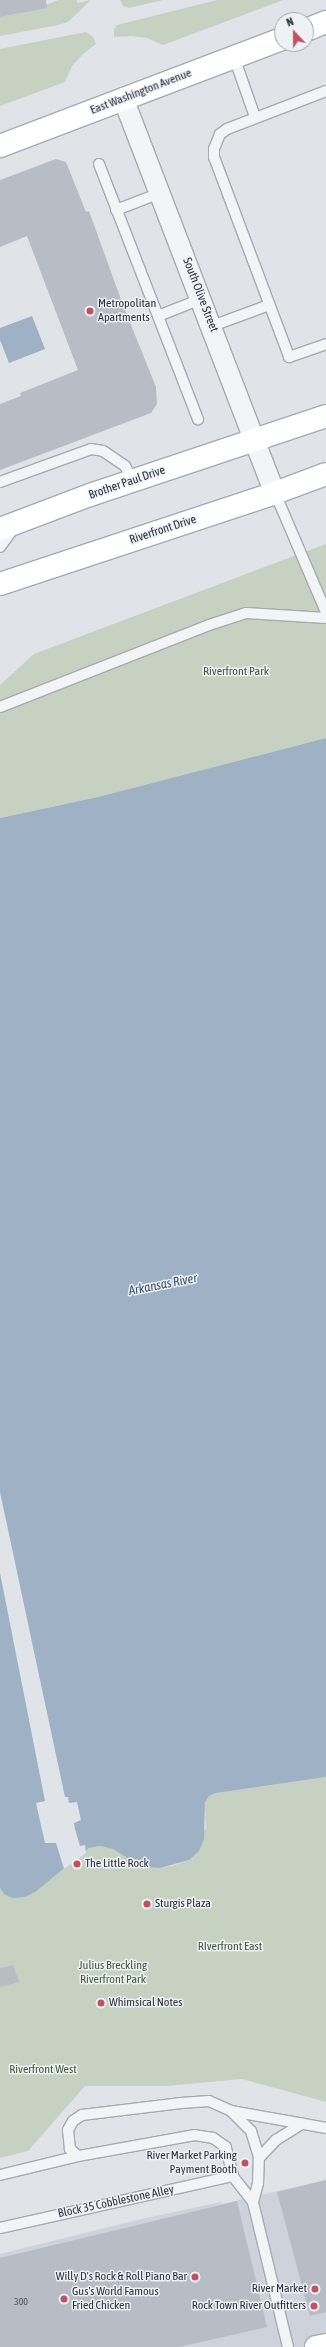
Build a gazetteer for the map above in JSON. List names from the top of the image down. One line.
{"streets":{"main road":["East Washington Avenue","Brother Paul Drive","Riverfront Drive"],"street":["South Olive Street"],"lane":["Block 35 Cobblestone Alley"]},"crossings":[["East Washington Avenue","South Olive Street"],["South Olive Street","Brother Paul Drive"],["South Olive Street","Riverfront Drive"]],"water":["Arkansas River"],"parks":["Riverfront Park","RIverfront East","Julius Breckling Riverfront Park","Riverfront West"],"places":["Metropolitan Apartments","The Little Rock","Sturgis Plaza","Whimsical Notes","River Market Parking Payment Booth","Willy D's Rock & Roll Piano Bar","River Market","Gus's World Famous Fried Chicken","Rock Town River Outfitters"],"house_numbers":["300"],"north":"top"}
